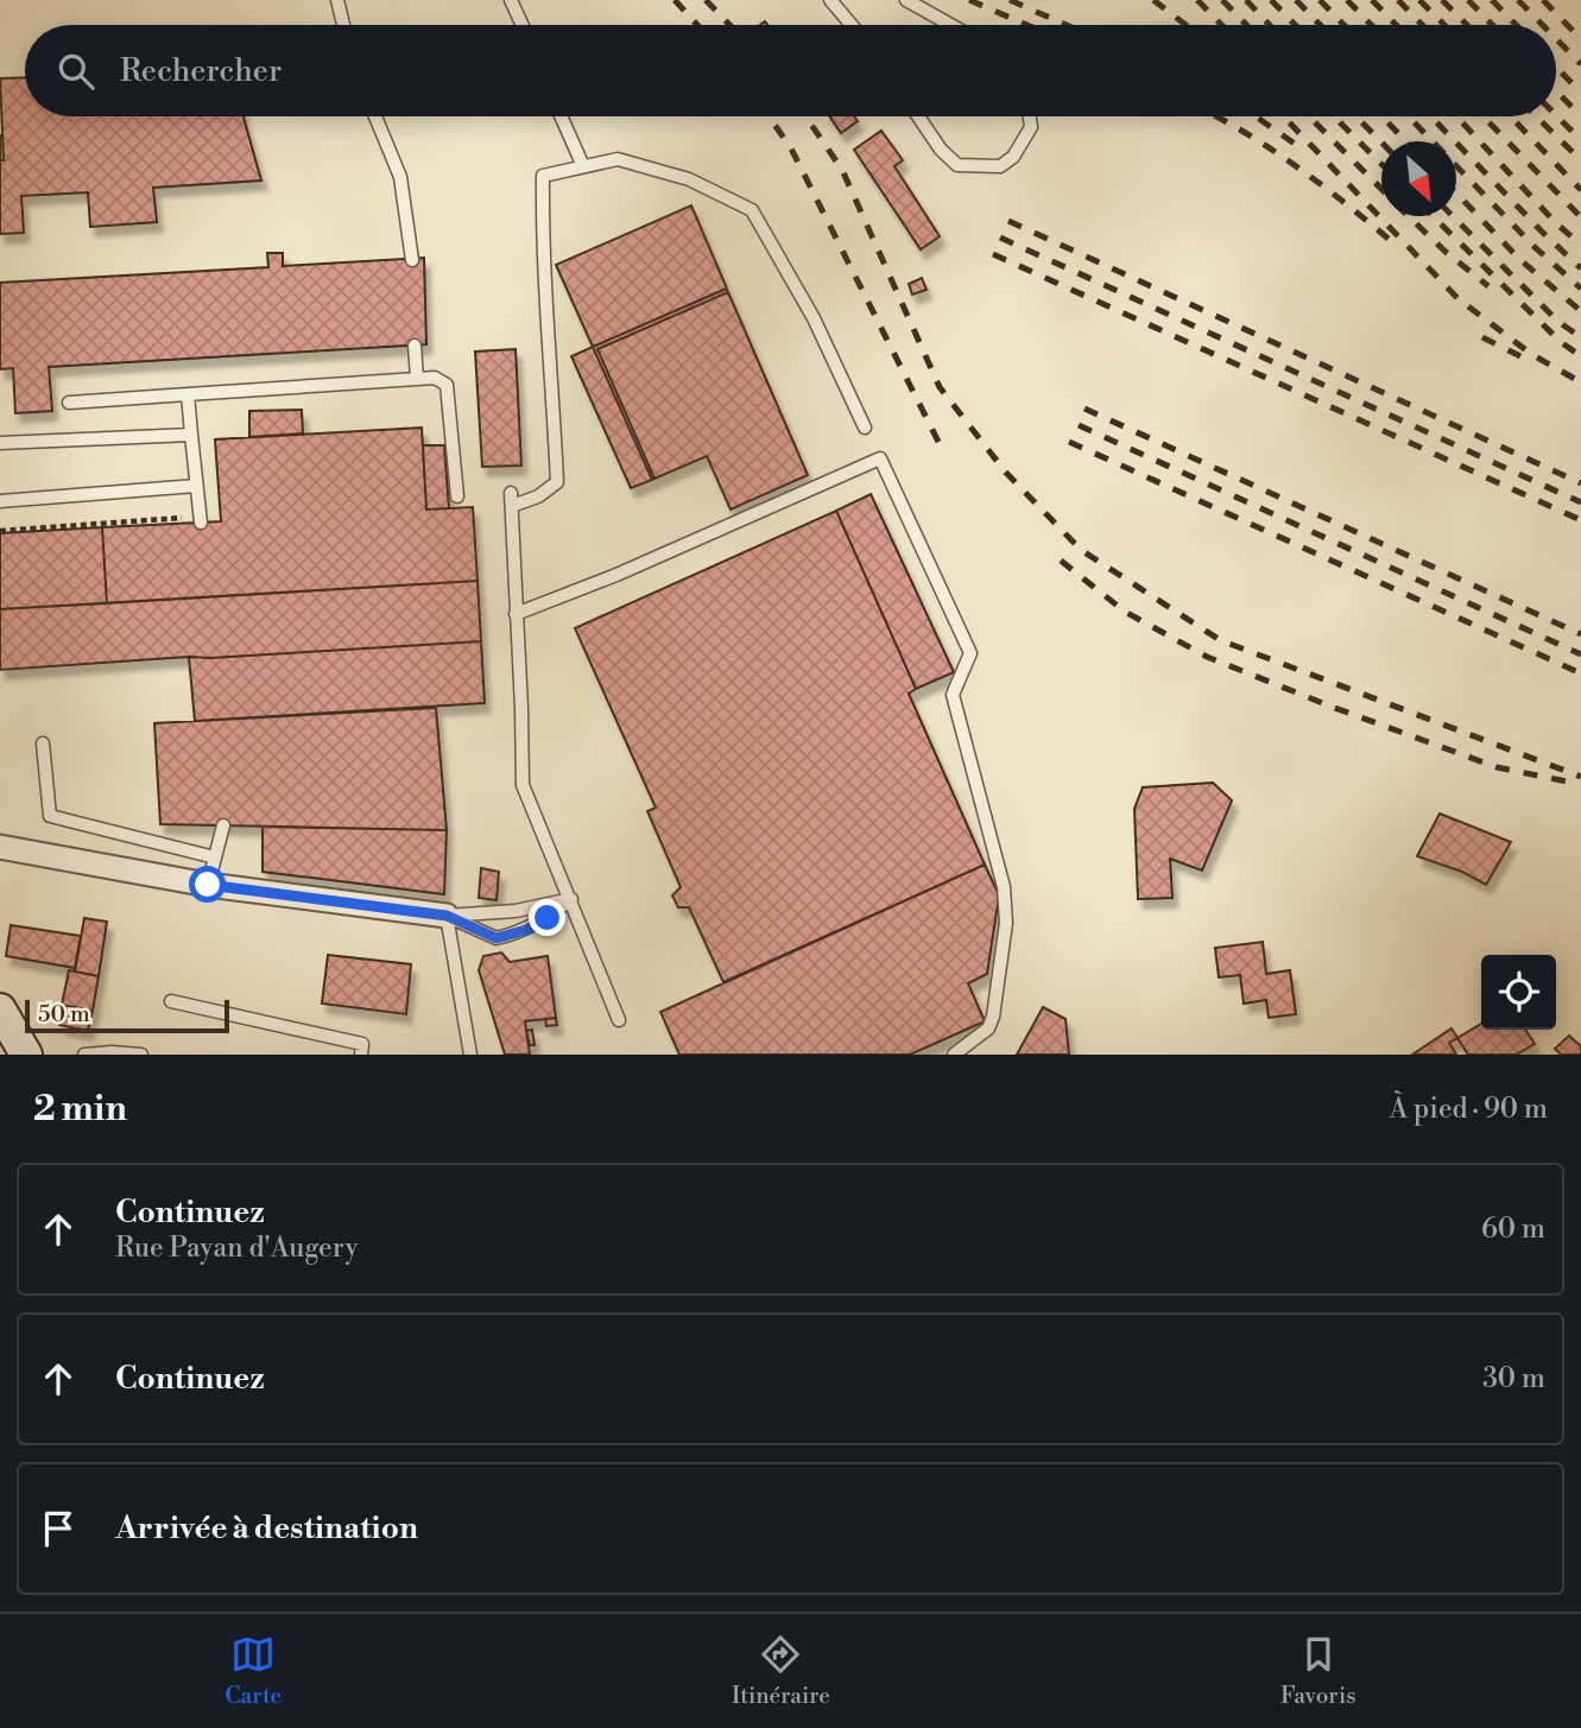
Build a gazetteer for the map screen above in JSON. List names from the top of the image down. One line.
{"scale_bar":"50 m","north":"bottom right","page":{"search":"Rechercher","scale":"50 m","heading":["2 min","À pied · 90 m"],"list":[["Continuez","Rue Payan d'Augery","60 m"],["Continuez","30 m"],"Arrivée à destination"],"nav":["Carte","Itinéraire","Favoris"]}}
